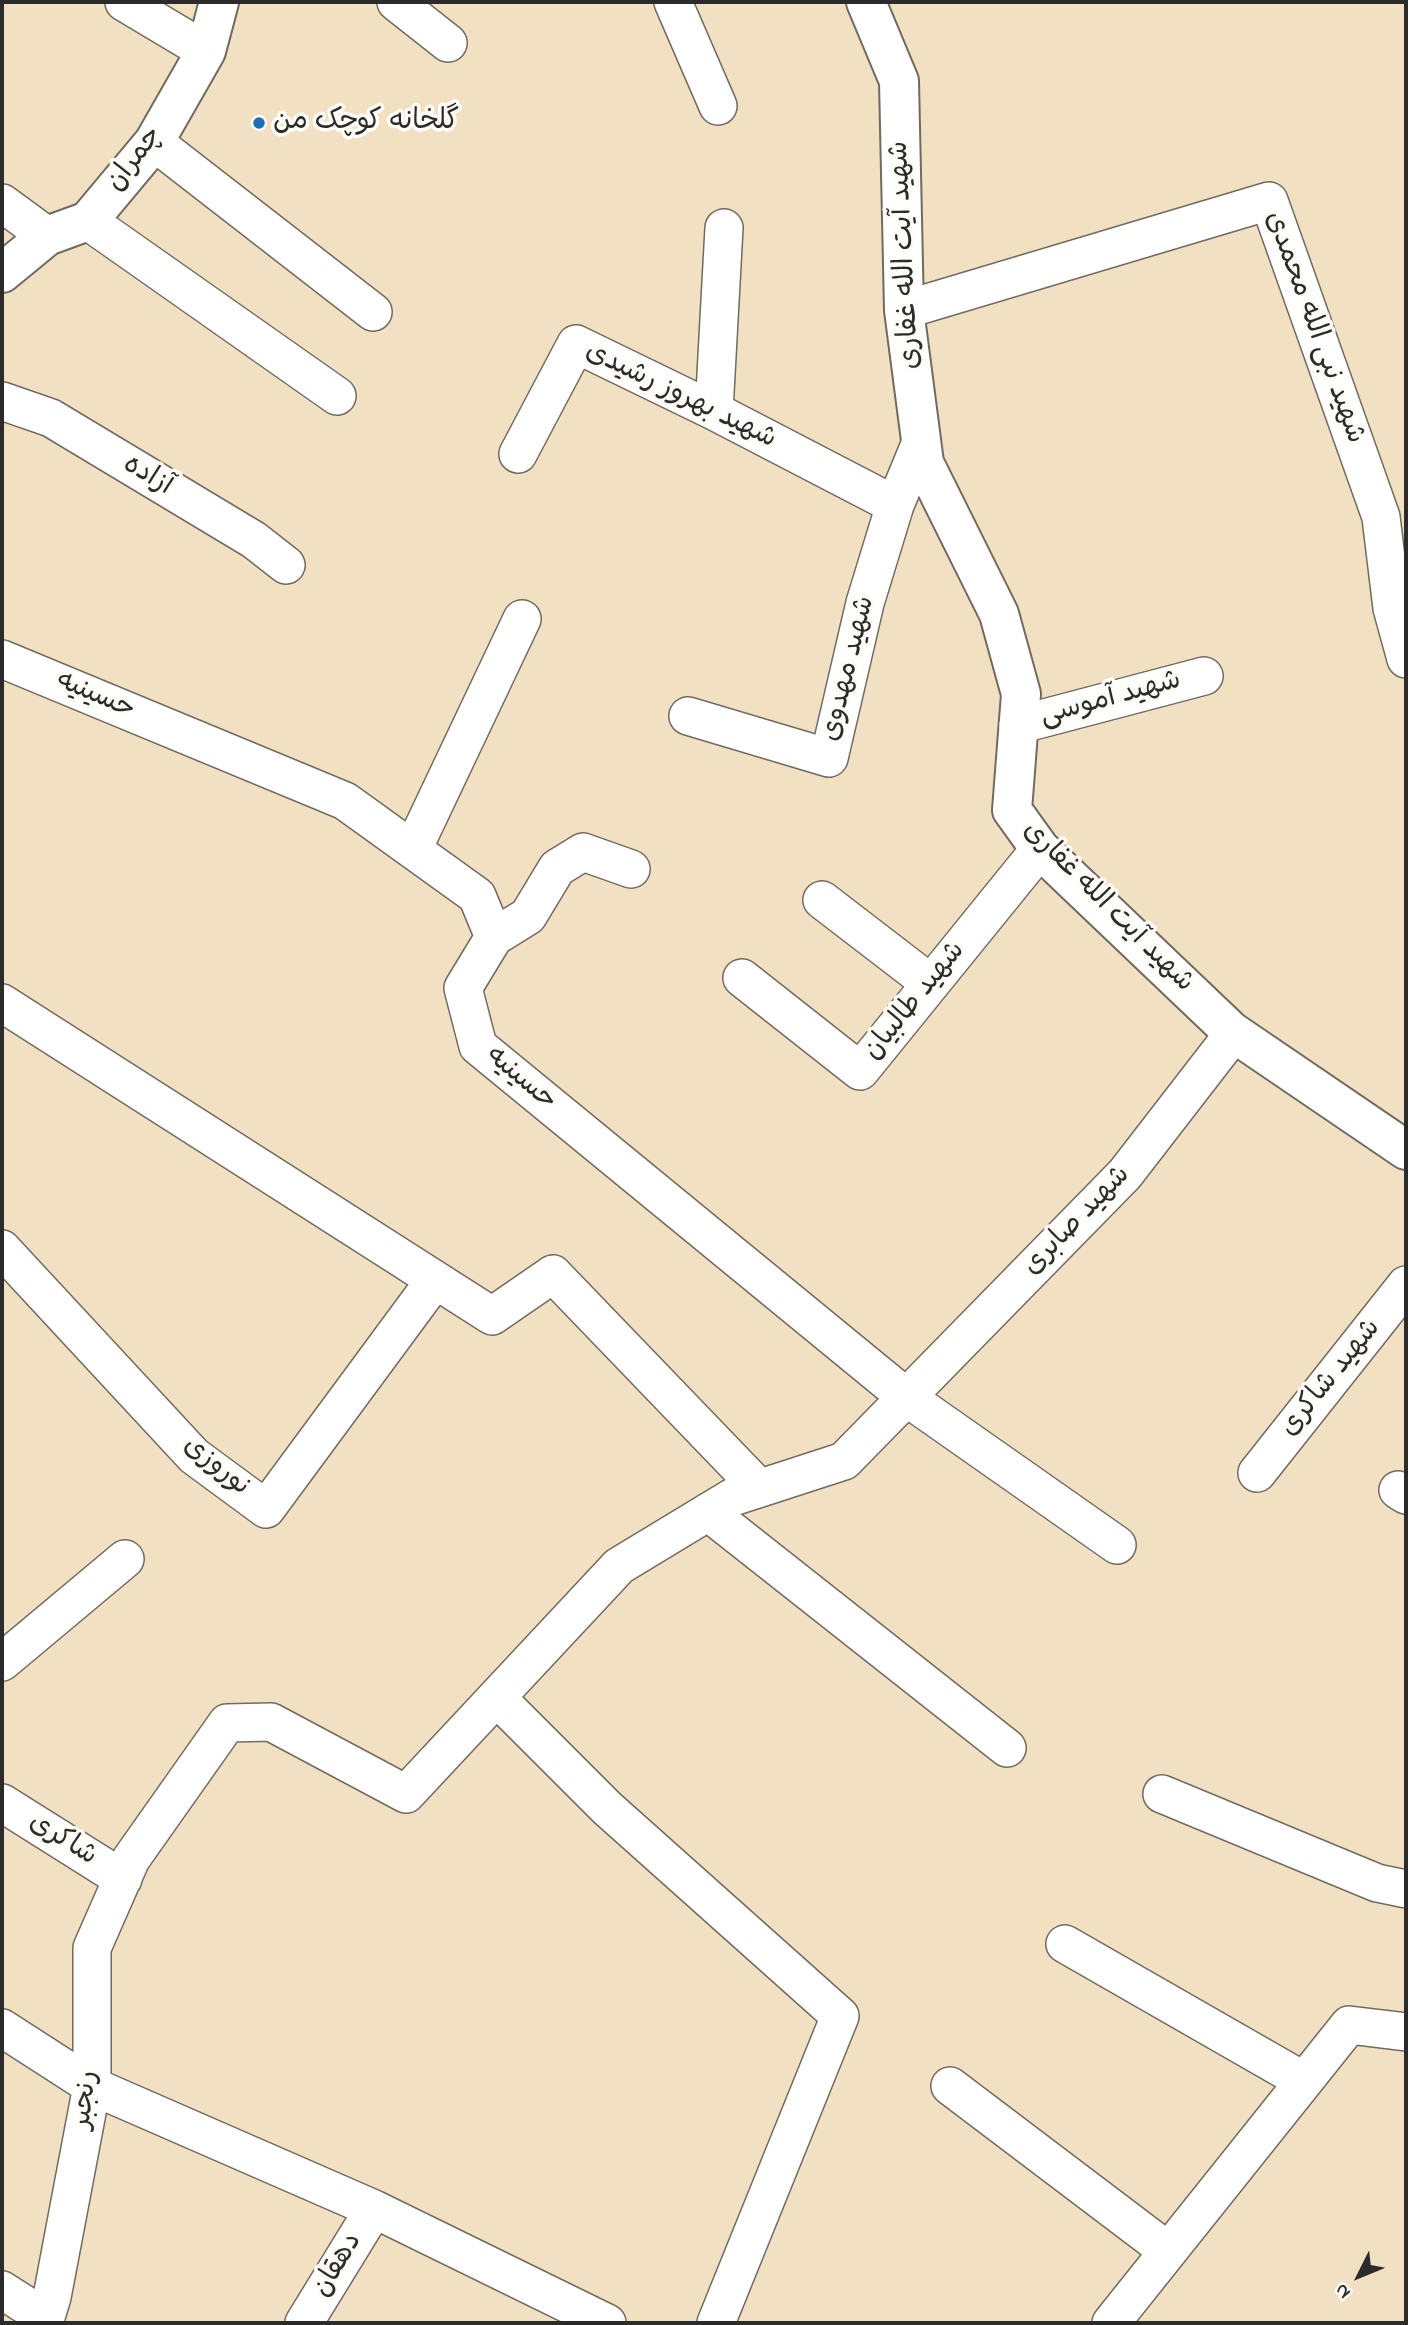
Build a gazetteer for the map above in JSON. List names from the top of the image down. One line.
{"streets":{"street":["چمران","شهید آیت الله غفاری","شهید نبی الله محمدی","شهید بهروز رشیدی","آزاده","شهید مهدوی","حسینیه","شهید آموسی","شهید طالبیان","شهید صابری","شهید شاکری","نوروزی","شاکری","رنجبر","دهقان"]},"crossings":[["شهید آیت الله غفاری","شهید نبی الله محمدی"],["شهید آیت الله غفاری","شهید مهدوی"],["شهید آیت الله غفاری","شهید آموسی"],["شهید آیت الله غفاری","شهید طالبیان"],["شهید آیت الله غفاری","شهید صابری"],["شهید بهروز رشیدی","شهید مهدوی"],["حسینیه","شهید صابری"],["شهید صابری","رنجبر"],["شاکری","رنجبر"]],"places":["گلخانه کوچک من"],"north":"bottom left"}
